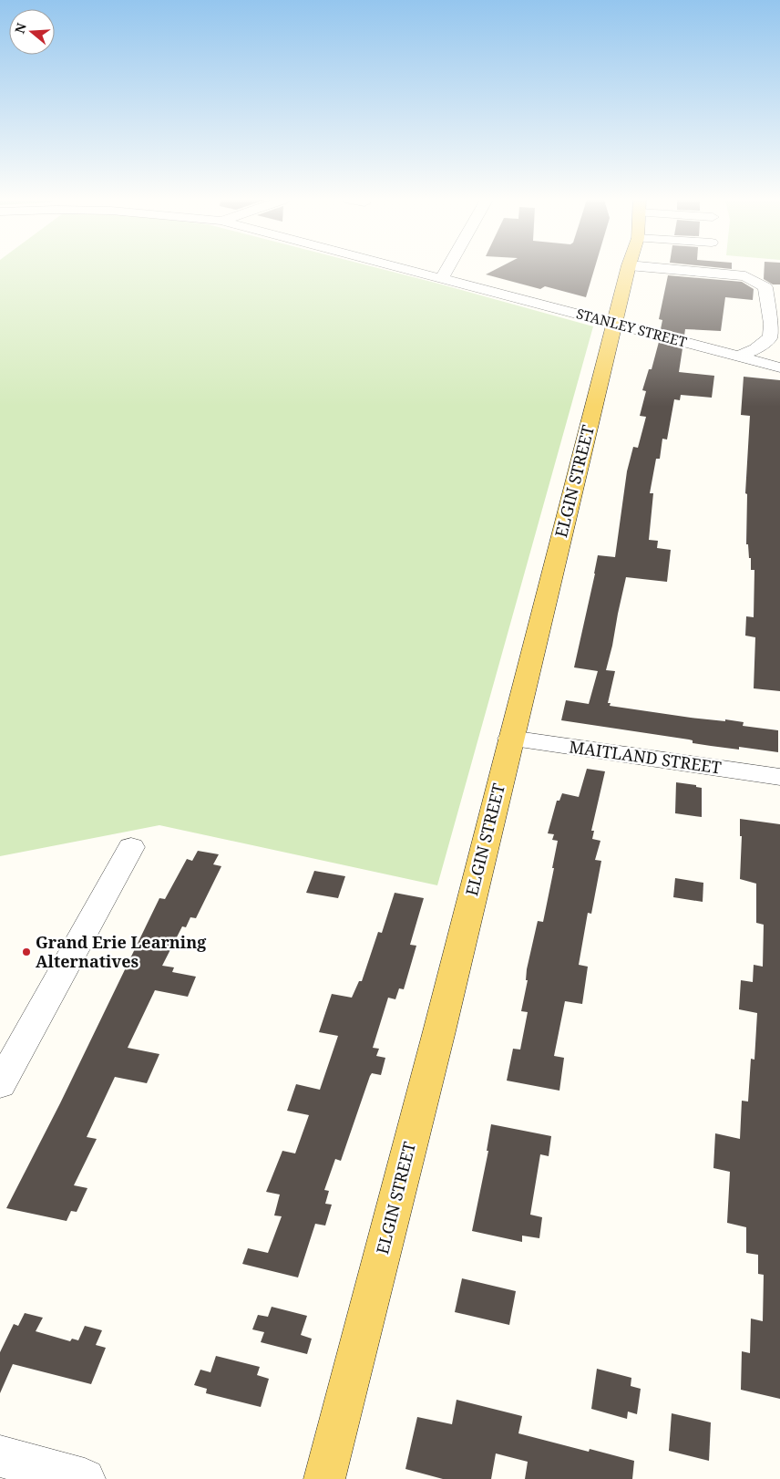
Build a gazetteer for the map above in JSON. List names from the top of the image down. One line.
{"streets":{"main road":["ELGIN STREET"],"street":["STANLEY STREET","MAITLAND STREET"]},"crossings":[["STANLEY STREET","ELGIN STREET"],["ELGIN STREET","MAITLAND STREET"]],"places":["Grand Erie Learning Alternatives"],"north":"left"}
